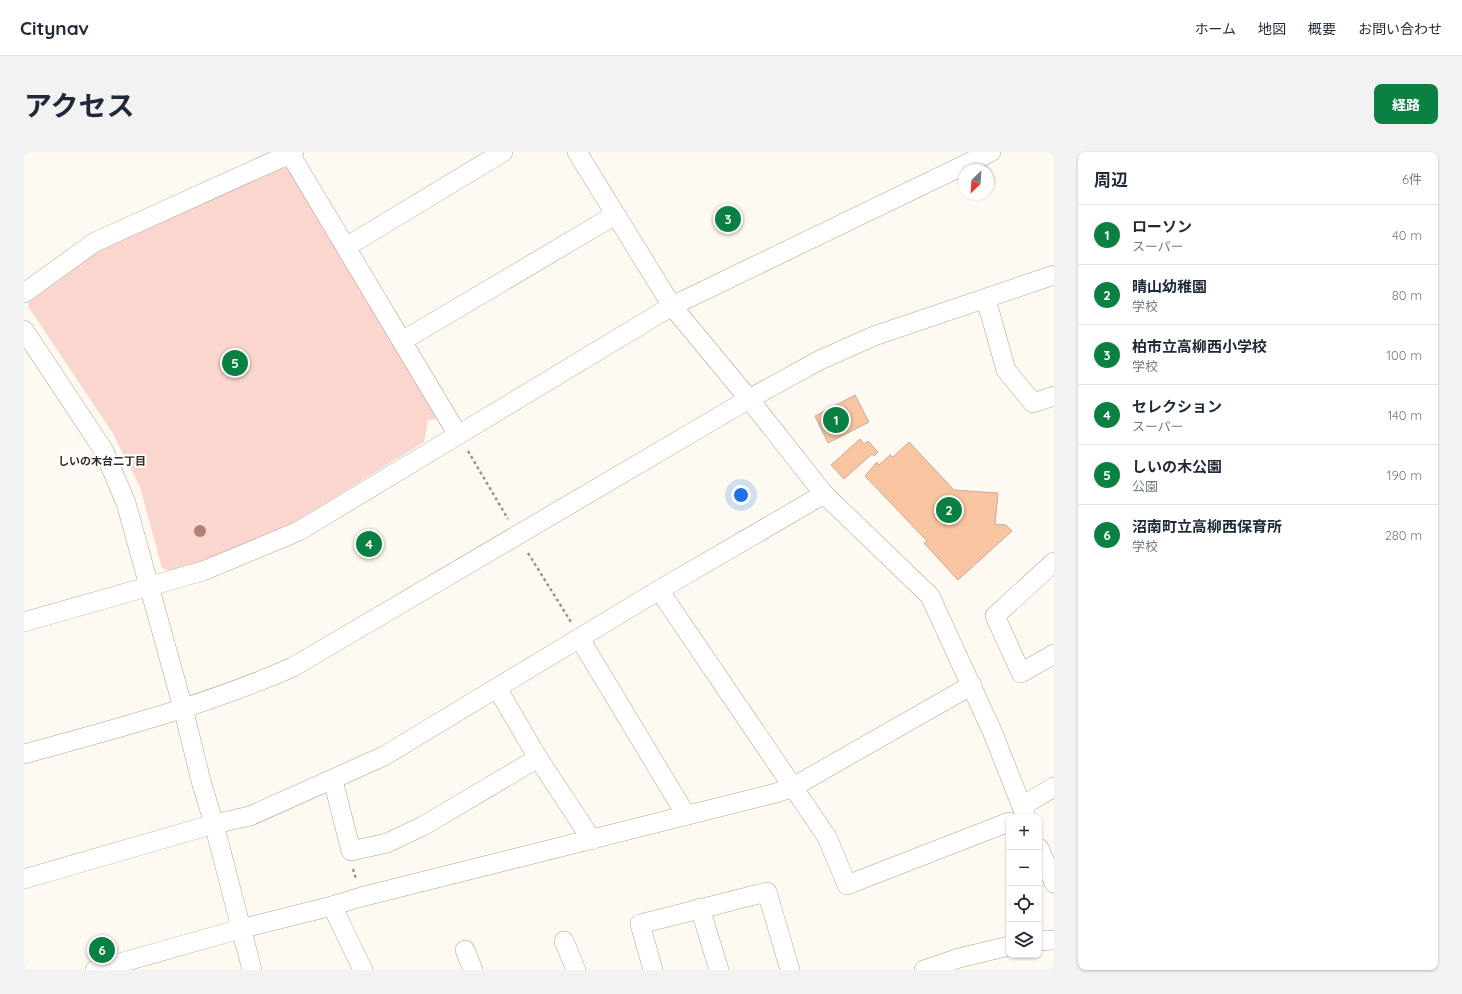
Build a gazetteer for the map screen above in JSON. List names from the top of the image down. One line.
{"districts":["しいの木台二丁目"],"north":"bottom left","page":{"header":"Citynav","nav":["ホーム","地図","概要","お問い合わせ"],"title":"アクセス","buttons":"経路","heading":["周辺","6件"],"pins":["3","5","1","2","4","6"],"list":[{"mark":"1","name":"ローソン","note":"スーパー","value":"40 m"},{"mark":"2","name":"晴山幼稚園","note":"学校","value":"80 m"},{"mark":"3","name":"柏市立高柳西小学校","note":"学校","value":"100 m"},{"mark":"4","name":"セレクション","note":"スーパー","value":"140 m"},{"mark":"5","name":"しいの木公園","note":"公園","value":"190 m"},{"mark":"6","name":"沼南町立高柳西保育所","note":"学校","value":"280 m"}],"map_buttons":["+","−"]}}
